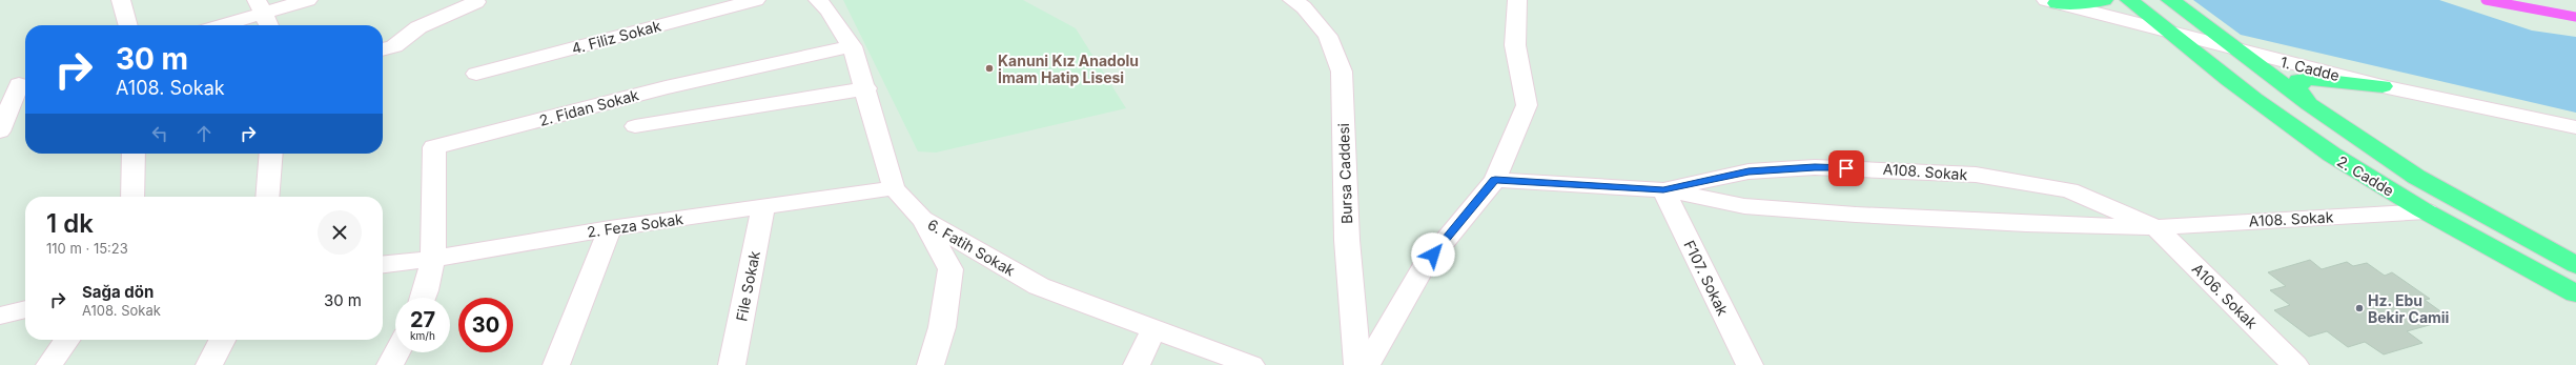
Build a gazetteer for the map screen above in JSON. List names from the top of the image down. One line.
{"streets":{"main road":["2. Cadde"],"street":["4. Filiz Sokak","1. Cadde","2. Fidan Sokak","A108. Sokak","Bursa Caddesi","2. Feza Sokak","6. Fatih Sokak","F107. Sokak","File Sokak","A106. Sokak"]},"crossings":[["1. Cadde","2. Cadde"],["2. Fidan Sokak","2. Feza Sokak"],["2. Fidan Sokak","6. Fatih Sokak"],["A108. Sokak","2. Cadde"],["A108. Sokak","F107. Sokak"],["A108. Sokak","A106. Sokak"],["2. Feza Sokak","6. Fatih Sokak"],["2. Feza Sokak","File Sokak"]],"places":["Kanuni Kız Anadolu İmam Hatip Lisesi","Hz. Ebu Bekir Camii"],"page":{"turn":["30 m","A108. Sokak"],"heading":["1 dk","110 m · 15:23"],"list":[{"name":"Sağa dön","note":"A108. Sokak","value":"30 m"}],"speed":"27 km/h","limit":"30"}}
